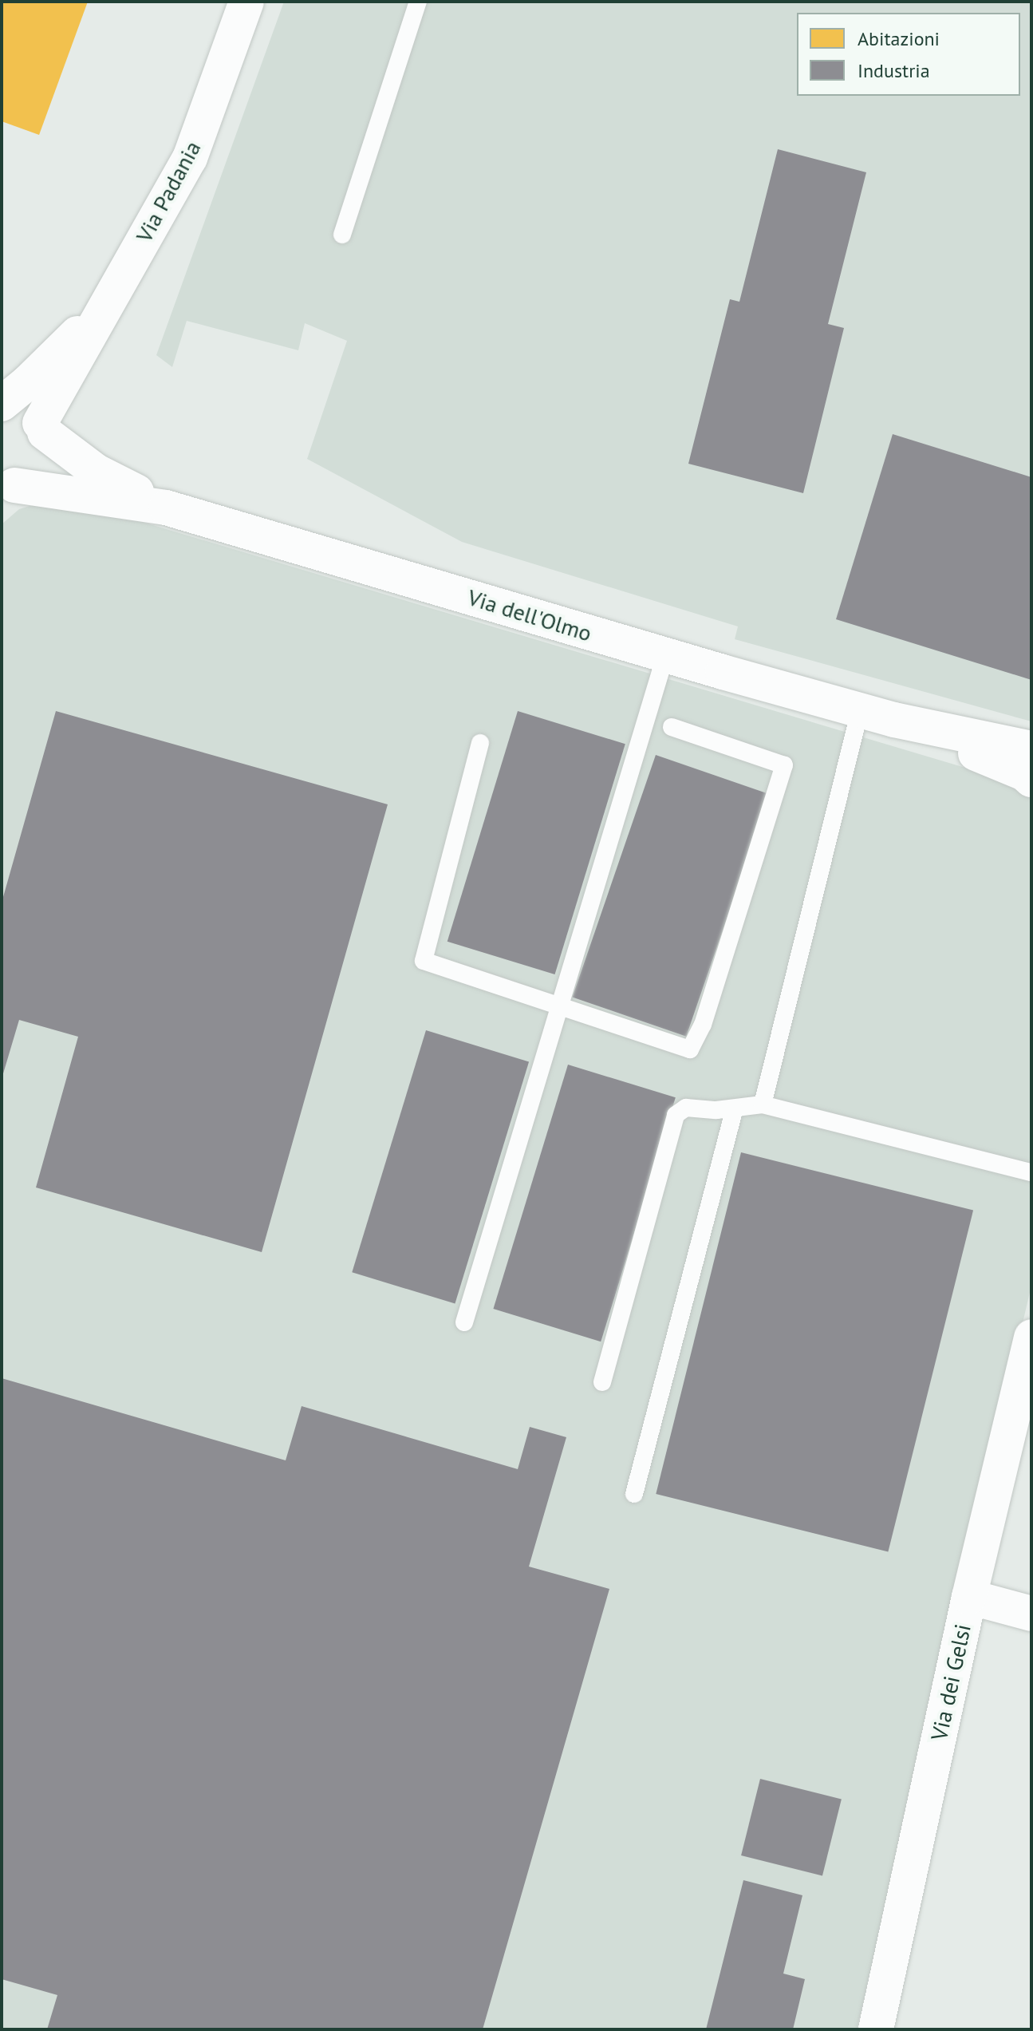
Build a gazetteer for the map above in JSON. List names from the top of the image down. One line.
{"streets":{"street":["Via Padania","Via dell'Olmo","Via dei Gelsi"]},"crossings":[["Via Padania","Via dell'Olmo"]],"legend":["Abitazioni","Industria"]}
